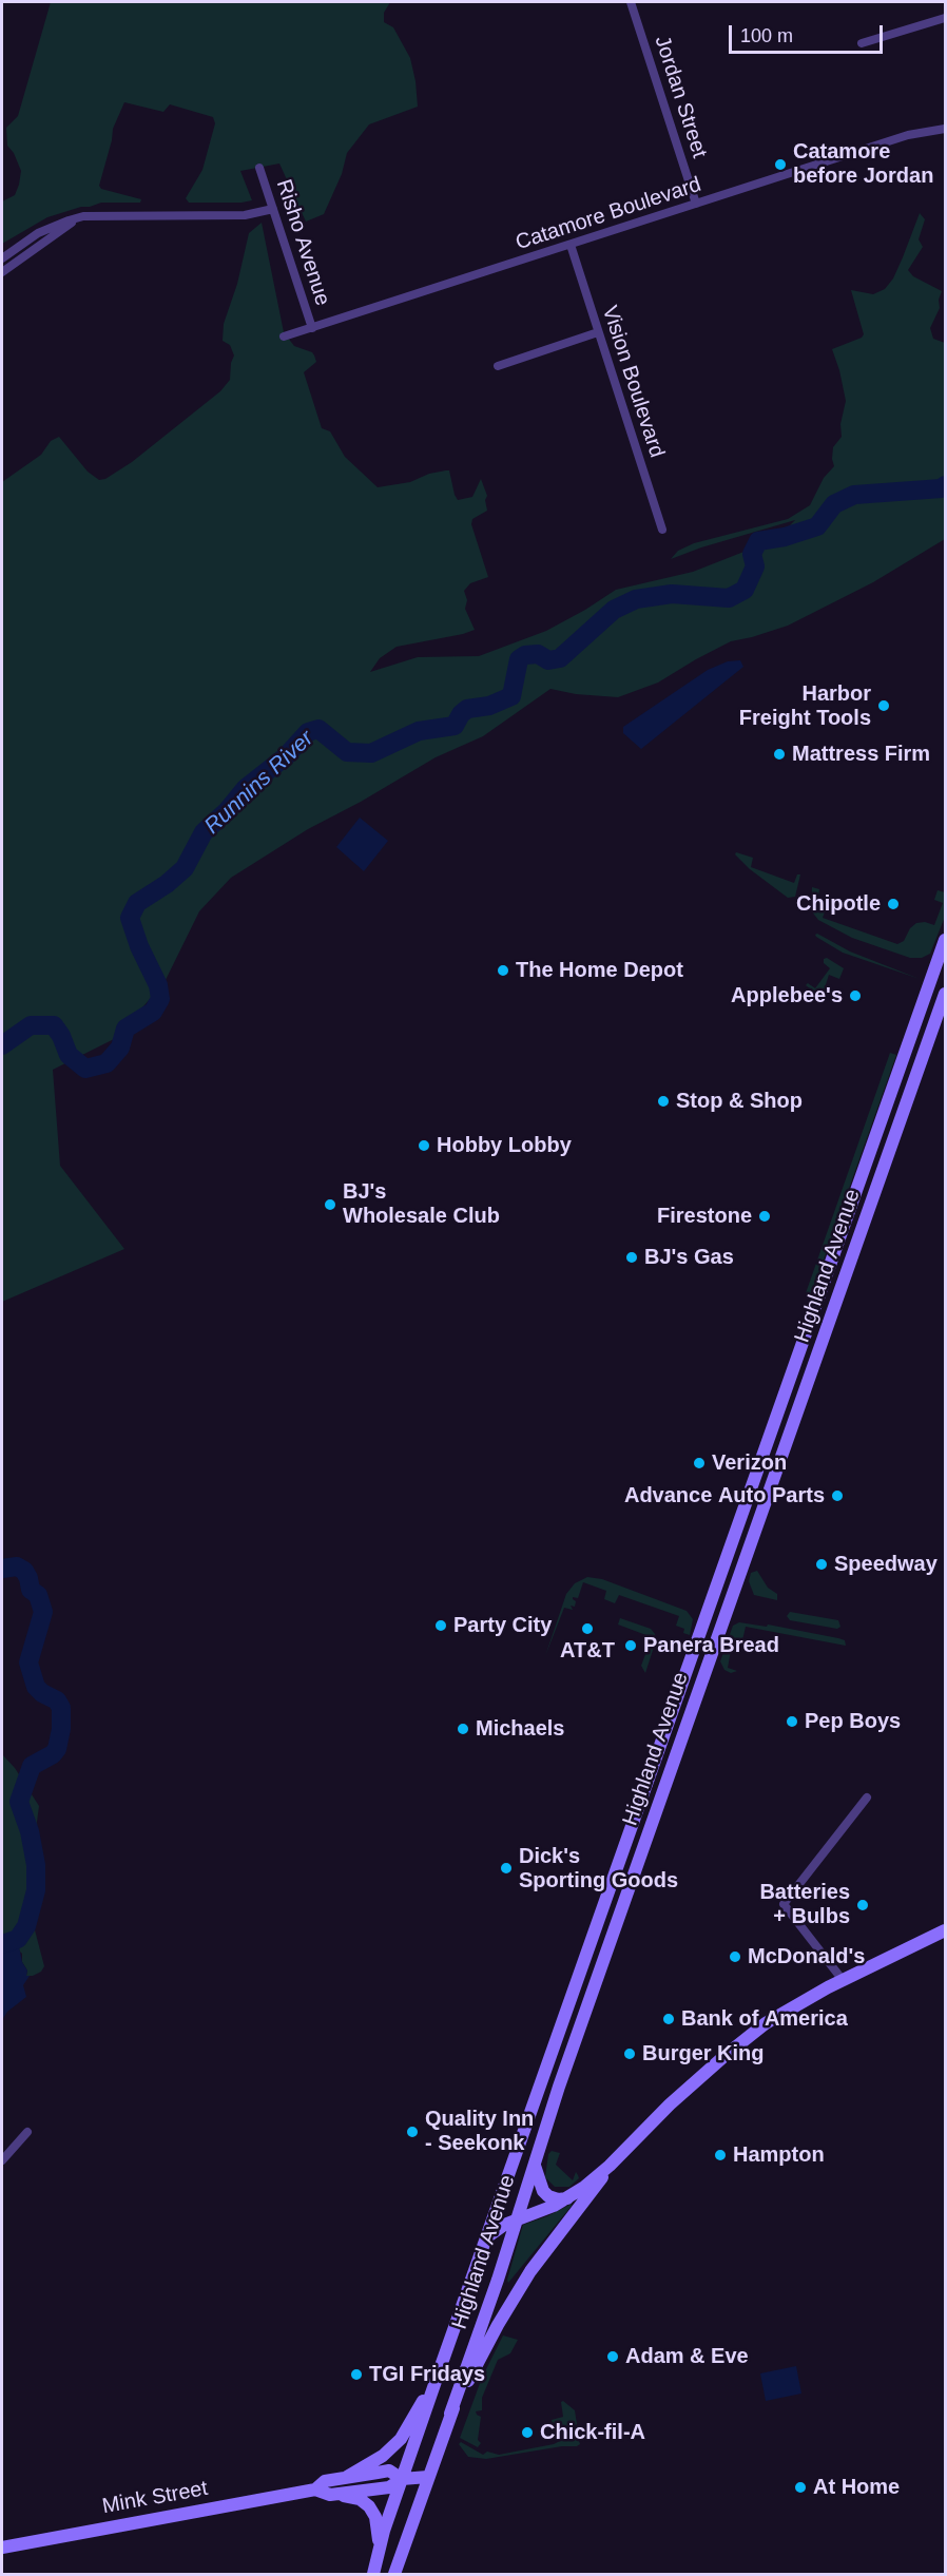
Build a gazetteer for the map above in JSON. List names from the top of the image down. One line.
{"streets":{"main road":["Highland Avenue","Mink Street"],"street":["Jordan Street","Catamore Boulevard","Risho Avenue","Vision Boulevard"]},"crossings":[["Jordan Street","Catamore Boulevard"],["Catamore Boulevard","Risho Avenue"],["Catamore Boulevard","Vision Boulevard"]],"water":["Runnins River"],"places":["Catamore before Jordan","Harbor Freight Tools","Mattress Firm","Chipotle","The Home Depot","Applebee's","Stop & Shop","Hobby Lobby","BJ's Wholesale Club","Firestone","BJ's Gas","Verizon","Advance Auto Parts","Speedway","Party City","AT&T","Panera Bread","Pep Boys","Michaels","Dick's Sporting Goods","Batteries + Bulbs","McDonald's","Bank of America","Burger King","Quality Inn - Seekonk","Hampton","Adam & Eve","TGI Fridays","Chick-fil-A","At Home"],"scale_bar":"100 m"}
